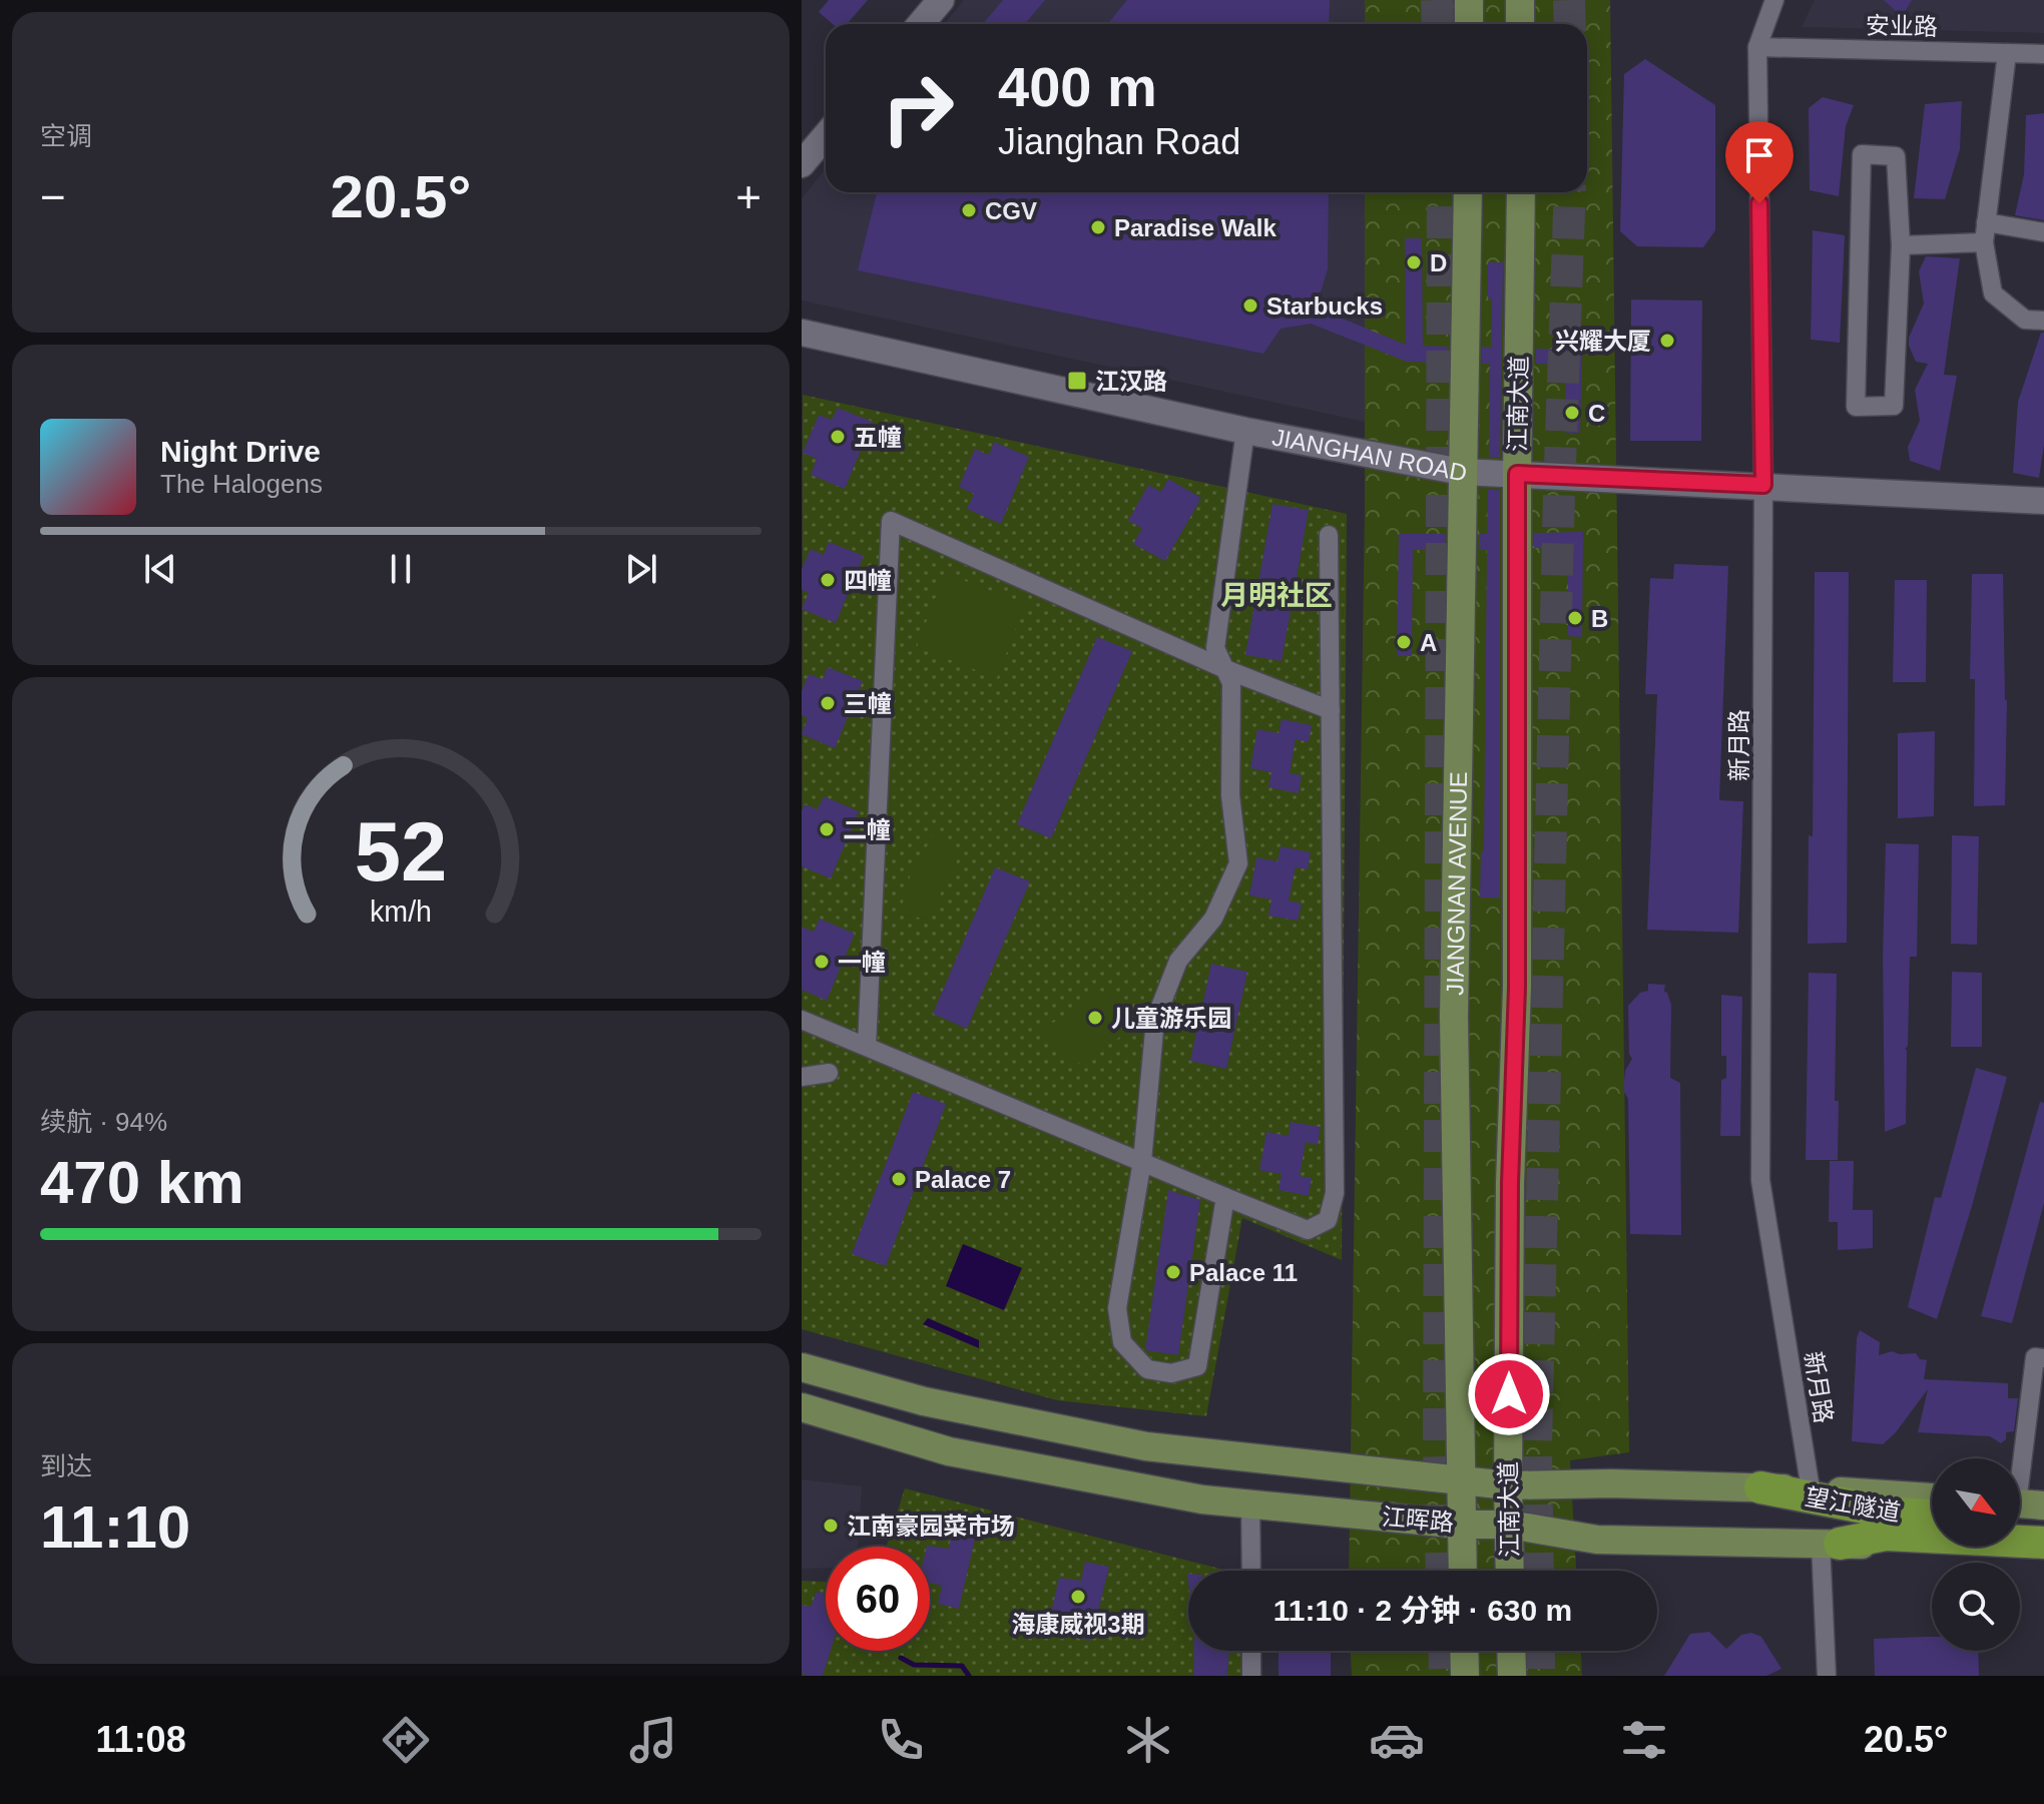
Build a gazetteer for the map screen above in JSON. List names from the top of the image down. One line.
{"streets":{"highway":["望江隧道"],"main road":["江南大道","JIANGNAN AVENUE","江晖路"],"street":["安业路","JIANGHAN ROAD","新月路"]},"crossings":[["安业路","新月路"],["江南大道","JIANGHAN ROAD"],["江南大道","江晖路"],["JIANGHAN ROAD","新月路"],["JIANGHAN ROAD","JIANGNAN AVENUE"],["新月路","江晖路"],["JIANGNAN AVENUE","江晖路"],["望江隧道","江晖路"]],"districts":["月明社区"],"places":{"other":["CGV","Paradise Walk","D","Starbucks","兴耀大厦","C","五幢","四幢","B","A","三幢","二幢","一幢","儿童游乐园","Palace 7","Palace 11","江南豪园菜市场","海康威视3期"],"transit":["江汉路"]},"north":"bottom right","page":{"tile":["空调",["续航 · 94%","470 km"],["到达","11:10"]],"turn":["400 m","Jianghan Road"],"heat":["−","20.5°","+"],"song":["Night Drive","The Halogens"],"limit":"60","trip":"11:10 · 2 分钟 · 630 m","tabs":["11:08","20.5°"],"gauge":["52","km/h"]}}
